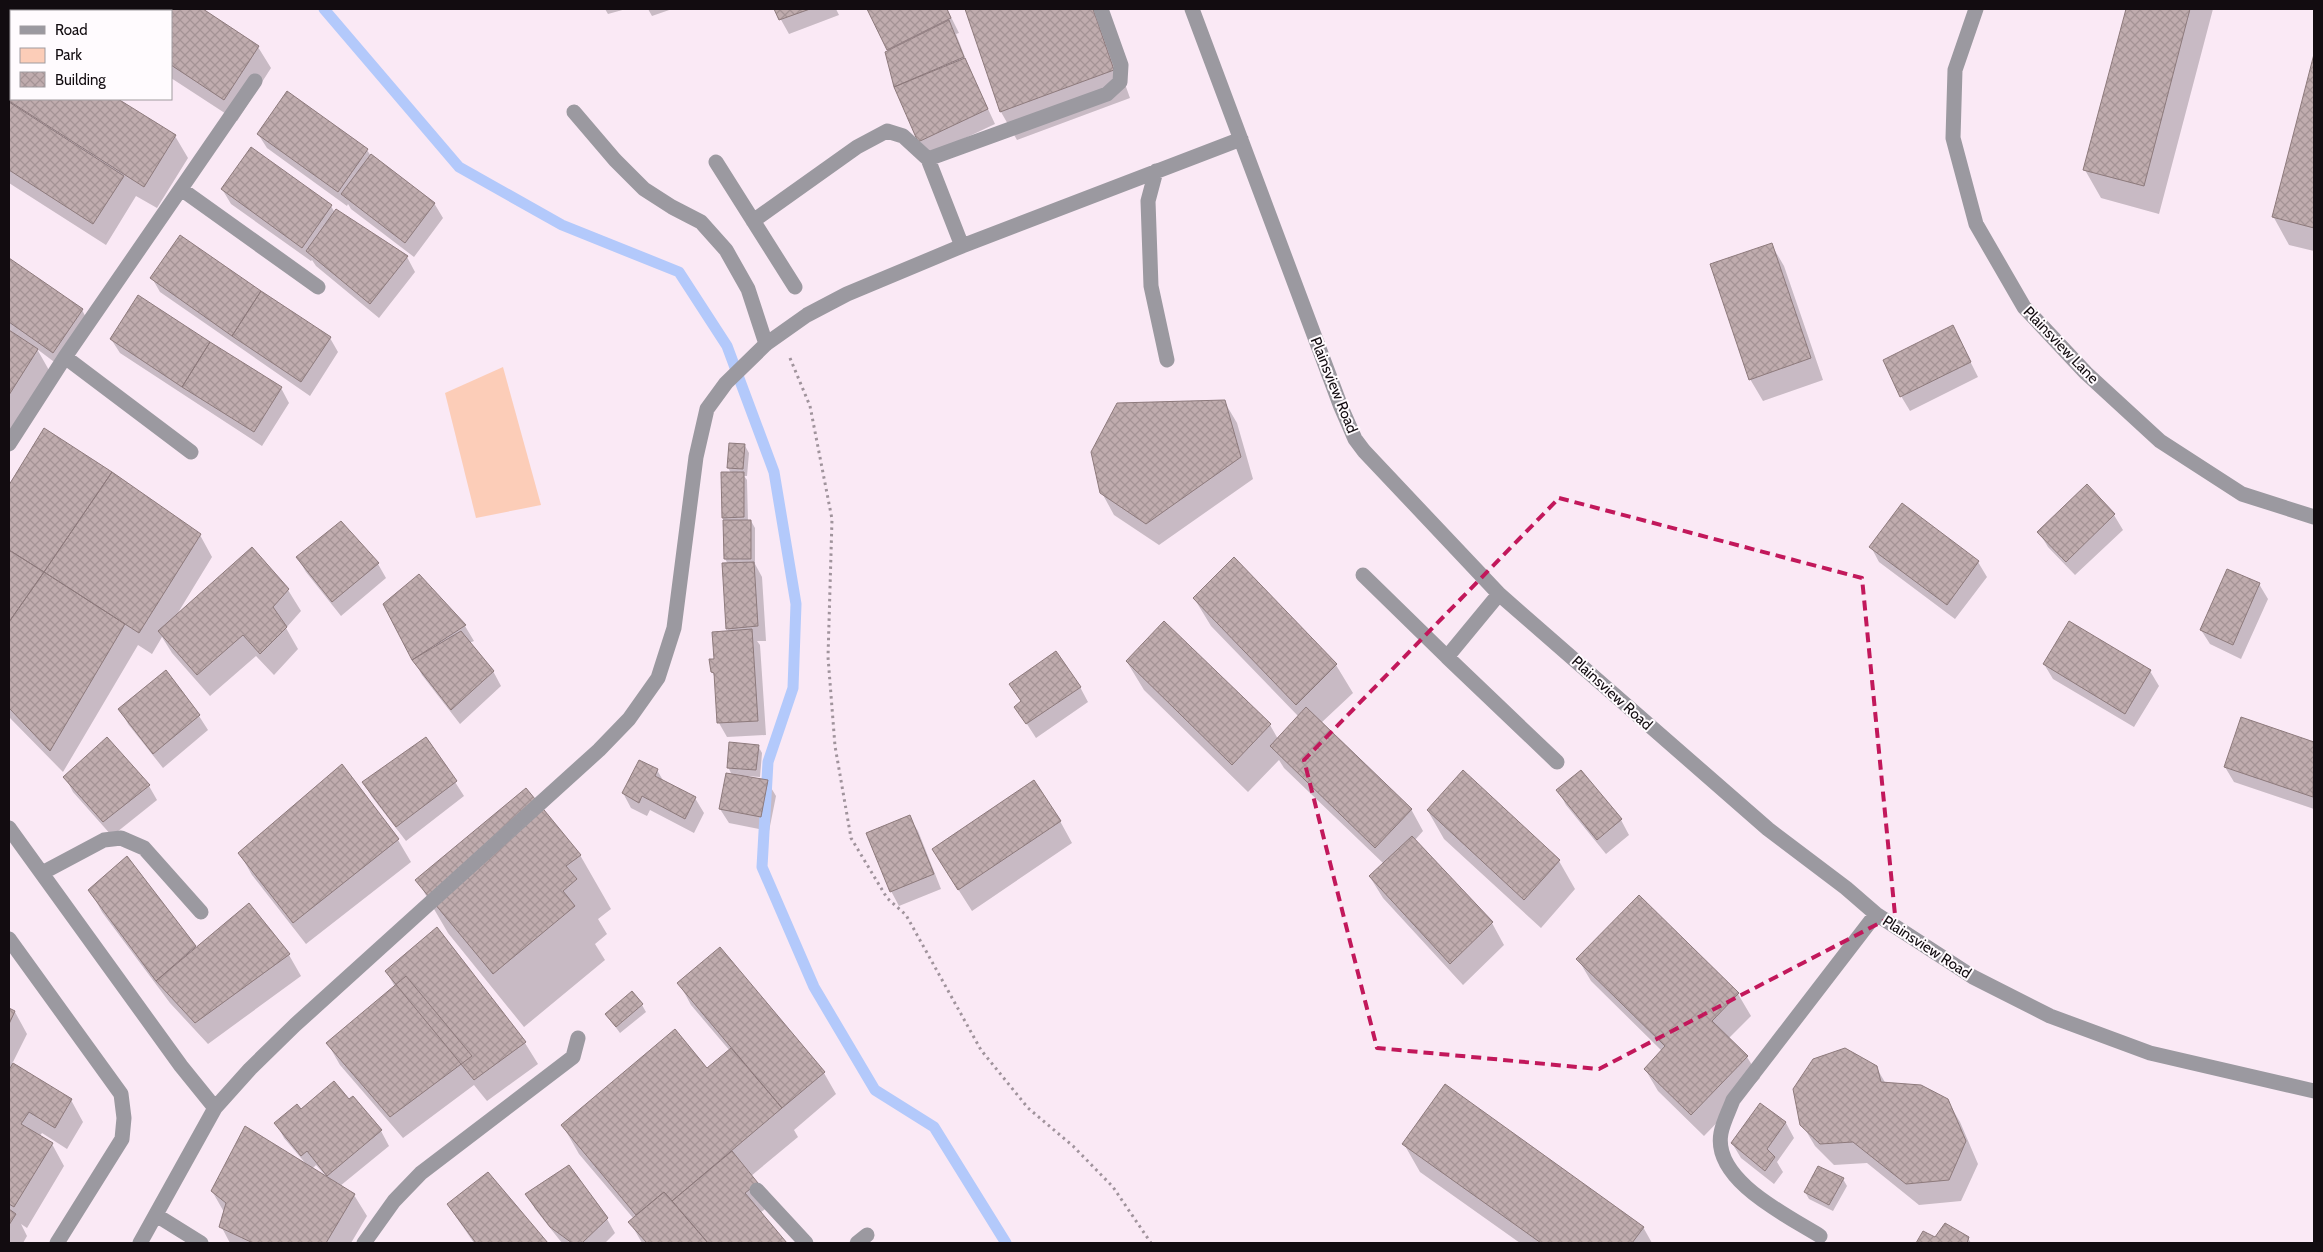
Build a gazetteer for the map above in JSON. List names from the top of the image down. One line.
{"streets":{"street":["Plainsview Lane","Plainsview Road"]},"legend":["Road","Park","Building"]}
